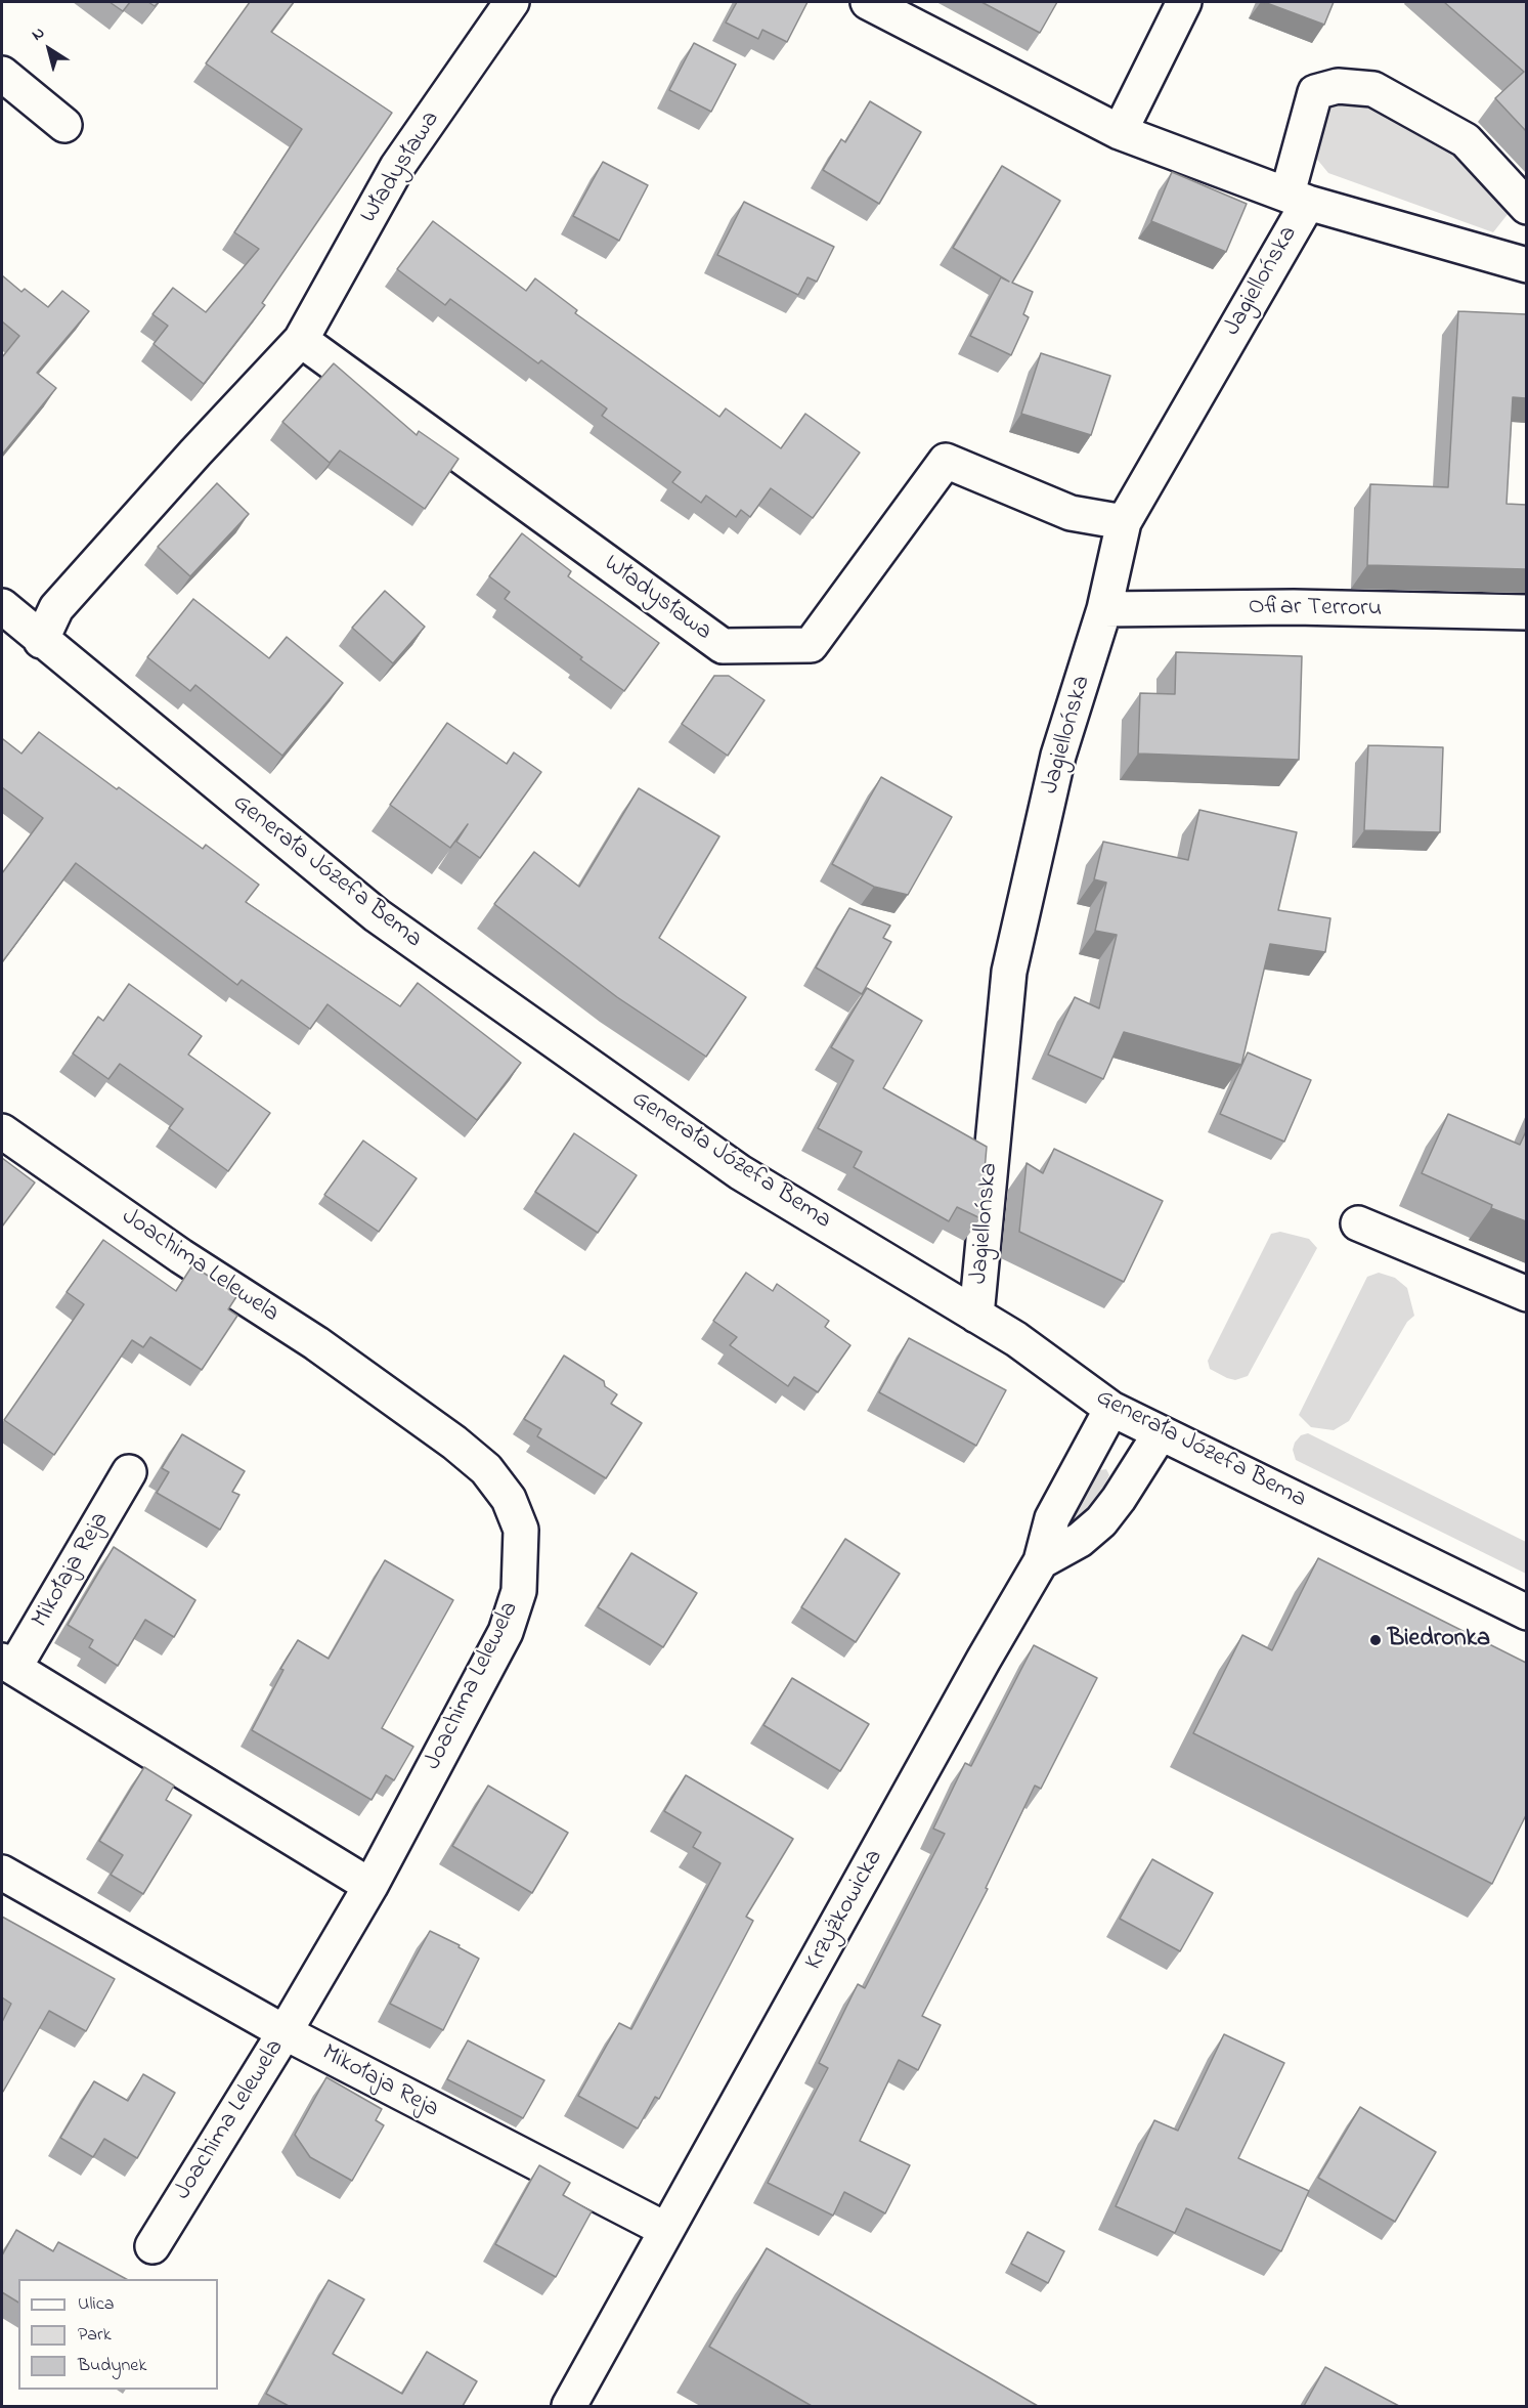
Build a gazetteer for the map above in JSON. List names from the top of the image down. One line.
{"streets":{"street":["Władysława","Jagiellońska","Ofiar Terroru","Generała Józefa Bema","Joachima Lelewela","Mikołaja Reja","Krzyżkowicka"]},"crossings":[["Władysława","Jagiellońska"],["Władysława","Generała Józefa Bema"],["Jagiellońska","Ofiar Terroru"],["Jagiellońska","Generała Józefa Bema"],["Generała Józefa Bema","Krzyżkowicka"],["Joachima Lelewela","Mikołaja Reja"],["Mikołaja Reja","Krzyżkowicka"]],"places":["Biedronka"],"legend":["Ulica","Park","Budynek"],"north":"top left"}
